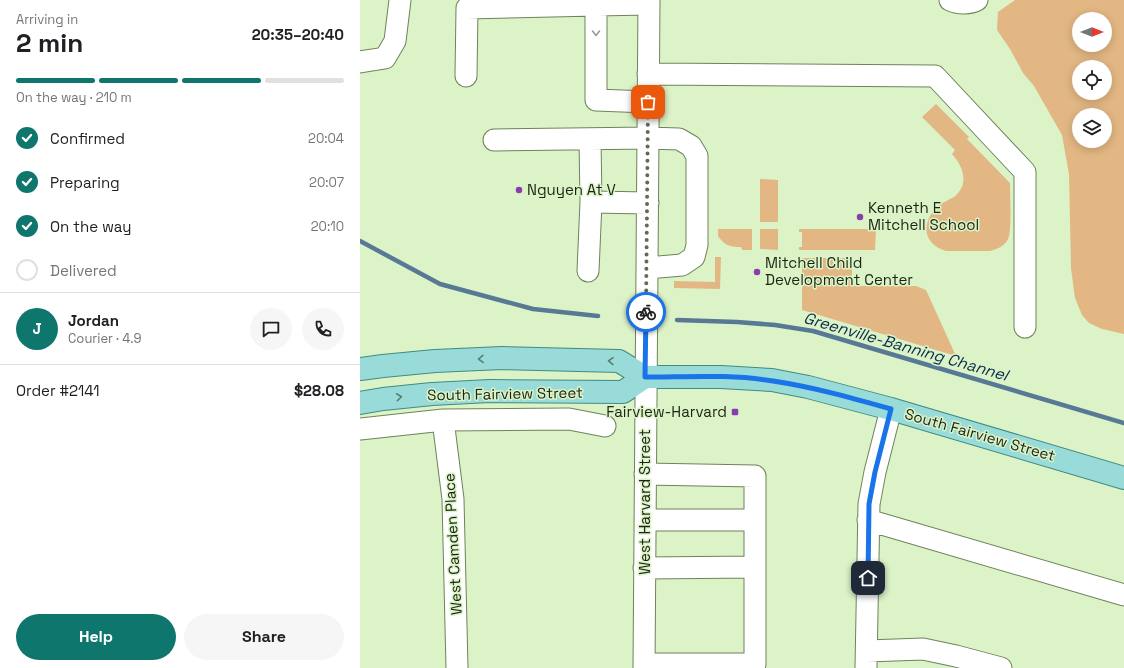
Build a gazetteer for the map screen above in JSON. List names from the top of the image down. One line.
{"streets":{"main road":["South Fairview Street"],"street":["West Harvard Street","West Camden Place"]},"crossings":[["South Fairview Street","West Harvard Street"]],"water":["Greenville-Banning Channel"],"places":{"other":["Nguyen At V","Kenneth E Mitchell School","Mitchell Child Development Center"],"transit":["Fairview-Harvard"]},"north":"right","page":{"heading":["2 min","Arriving in","20:35–20:40"],"panel":["Jordan","Courier · 4.9","Order #2141","$28.08"],"bar":"On the way · 210 m","list":[["Confirmed","20:04"],["Preparing","20:07"],["On the way","20:10"],"Delivered"],"round":"J","buttons":["Help","Share"]}}
